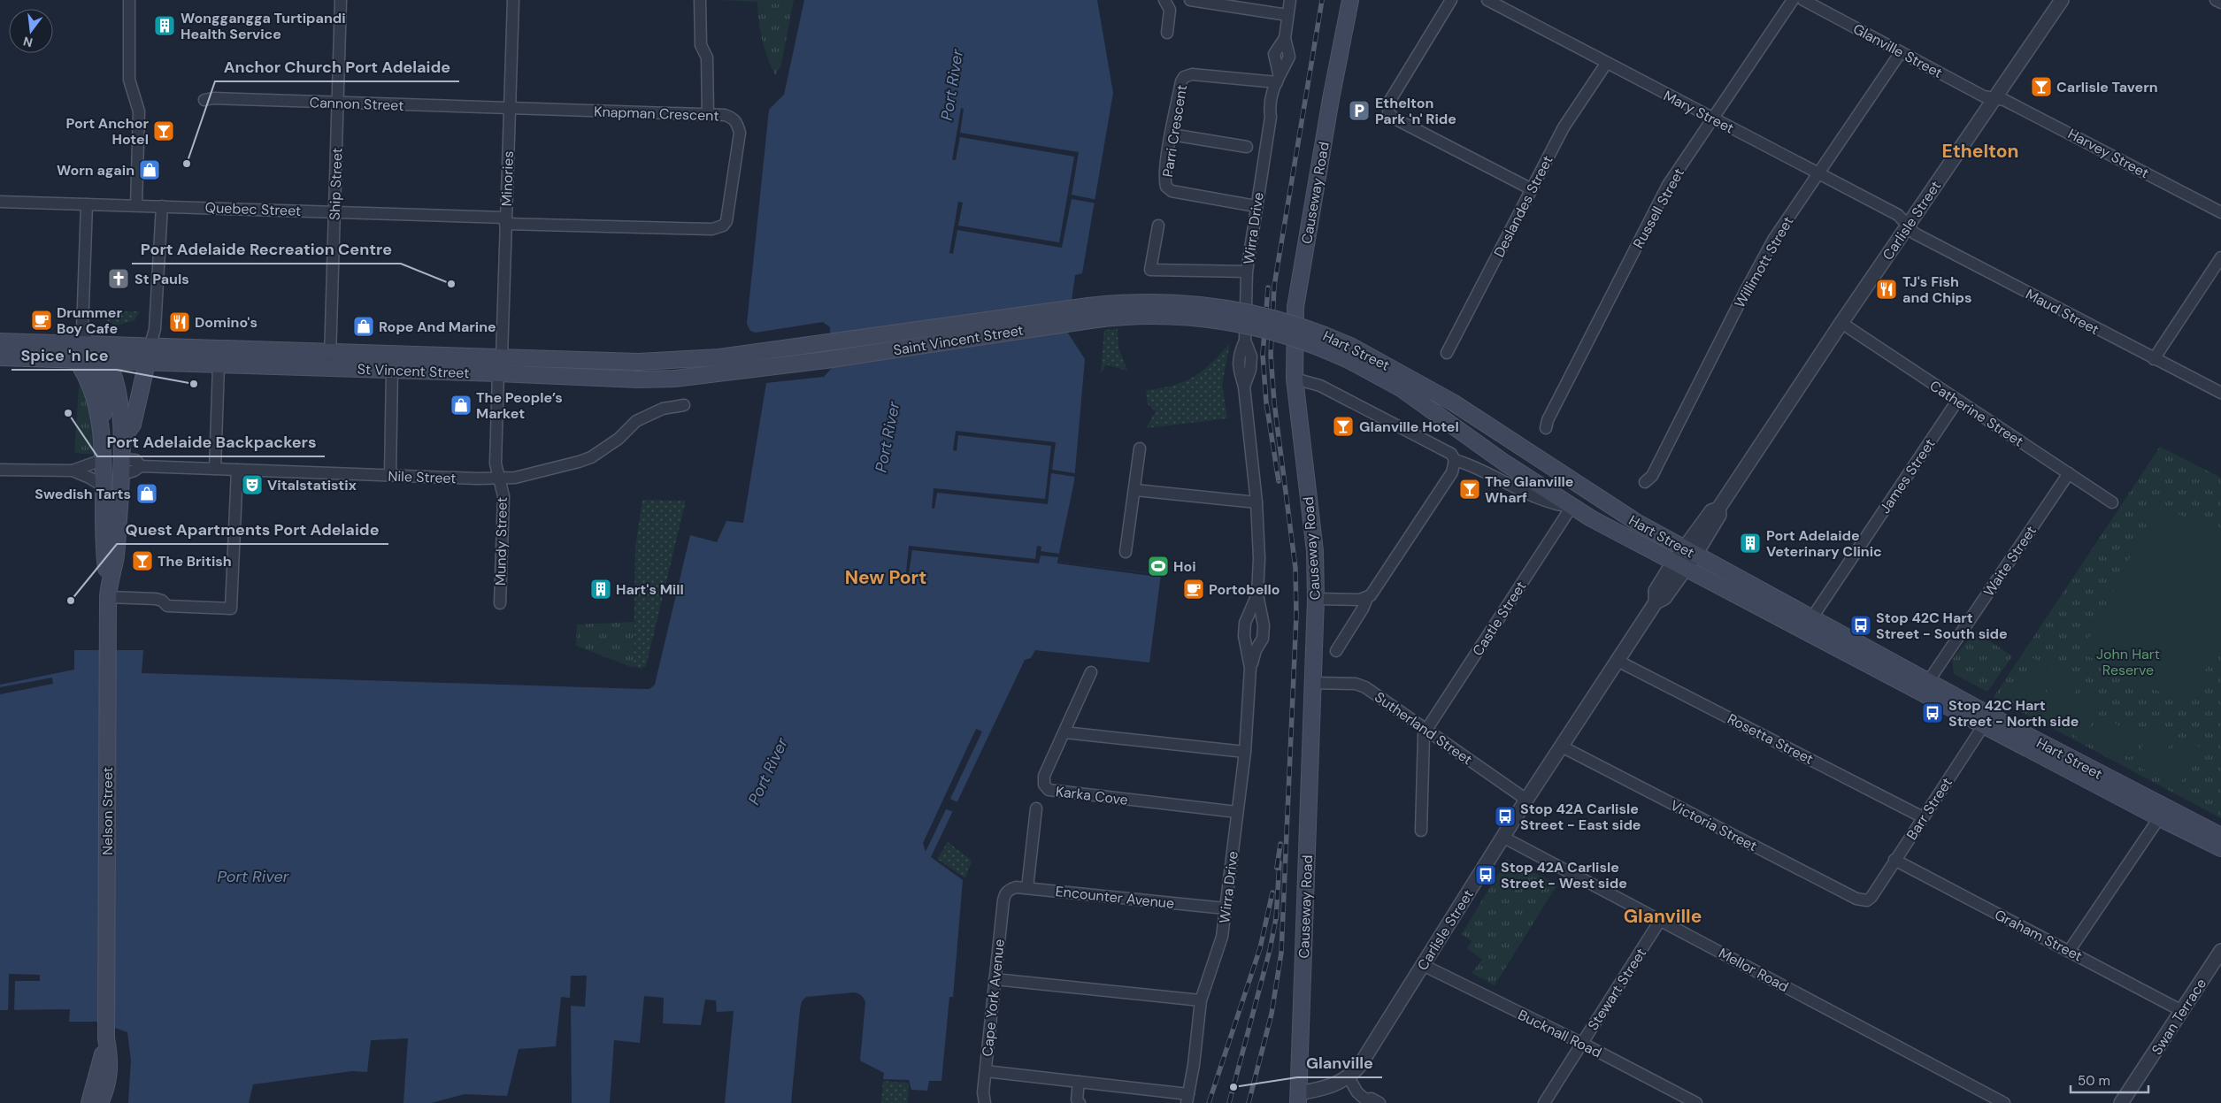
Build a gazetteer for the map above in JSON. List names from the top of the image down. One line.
{"streets":{"main road":["Causeway Road","Saint Vincent Street","Hart Street","St Vincent Street","Nelson Street"],"street":["Glanville Street","Cannon Street","Mary Street","Knapman Crescent","Parri Crescent","Harvey Street","Minories","Ship Street","Deslandes Street","Russell Street","Quebec Street","Carlisle Street","Wirra Drive","Willimott Street","Maud Street","Catherine Street","James Street","Nile Street","Mundy Street","Waite Street","Castle Street","Sutherland Street","Rosetta Street","Karka Cove","Barr Street","Victoria Street","Encounter Avenue","Graham Street","Mellor Road","Stewart Street","Cape York Avenue","Swan Terrace","Bucknall Road"]},"crossings":[["Glanville Street","Harvey Street"],["Glanville Street","Carlisle Street"],["Glanville Street","Willimott Street"],["Cannon Street","Knapman Crescent"],["Cannon Street","Minories"],["Cannon Street","Ship Street"],["Mary Street","Deslandes Street"],["Mary Street","Russell Street"],["Mary Street","Carlisle Street"],["Mary Street","Willimott Street"],["Mary Street","Maud Street"],["Knapman Crescent","Minories"],["Knapman Crescent","Quebec Street"],["Parri Crescent","Wirra Drive"],["Harvey Street","Carlisle Street"],["Minories","Quebec Street"],["Minories","St Vincent Street"],["Ship Street","Quebec Street"],["Ship Street","St Vincent Street"],["Causeway Road","Carlisle Street"],["Causeway Road","Hart Street"],["Causeway Road","Sutherland Street"],["Carlisle Street","Maud Street"],["Carlisle Street","Hart Street"],["Carlisle Street","Catherine Street"],["Carlisle Street","Sutherland Street"],["Carlisle Street","Rosetta Street"],["Carlisle Street","Victoria Street"],["Carlisle Street","Mellor Road"],["Carlisle Street","Bucknall Road"],["Wirra Drive","Karka Cove"],["Wirra Drive","Encounter Avenue"],["Saint Vincent Street","Hart Street"],["Saint Vincent Street","St Vincent Street"],["Hart Street","James Street"],["Hart Street","Waite Street"],["Hart Street","Castle Street"],["Hart Street","Barr Street"],["St Vincent Street","Mundy Street"],["St Vincent Street","Nelson Street"],["Catherine Street","James Street"],["Catherine Street","Waite Street"],["Nile Street","Mundy Street"],["Nile Street","Nelson Street"],["Castle Street","Sutherland Street"],["Rosetta Street","Barr Street"],["Barr Street","Victoria Street"],["Barr Street","Graham Street"],["Encounter Avenue","Cape York Avenue"],["Graham Street","Swan Terrace"],["Mellor Road","Stewart Street"],["Stewart Street","Bucknall Road"]],"districts":["Ethelton","New Port","Glanville"],"water":["Port River"],"parks":["John Hart Reserve"],"places":{"building":["Wonggangga Turtipandi Health Service","Port Adelaide Veterinary Clinic","Hart's Mill"],"bar":["Carlisle Tavern","Port Anchor Hotel","Glanville Hotel","The Glanville Wharf","The British"],"parking":["Ethelton Park 'n' Ride"],"other":["Anchor Church Port Adelaide","Port Adelaide Recreation Centre","Spice 'n Ice","Port Adelaide Backpackers","Quest Apartments Port Adelaide","Glanville"],"shop":["Worn again","Rope And Marine","The People’s Market","Swedish Tarts"],"church":["St Pauls"],"restaurant":["TJ's Fish and Chips","Domino's"],"cafe":["Drummer Boy Cafe","Portobello"],"theatre":["Vitalstatistix"],"sports":["Hoi"],"bus stop":["Stop 42C Hart Street - South side","Stop 42C Hart Street - North side","Stop 42A Carlisle Street - East side","Stop 42A Carlisle Street - West side"]},"scale_bar":"50 m","north":"bottom"}
